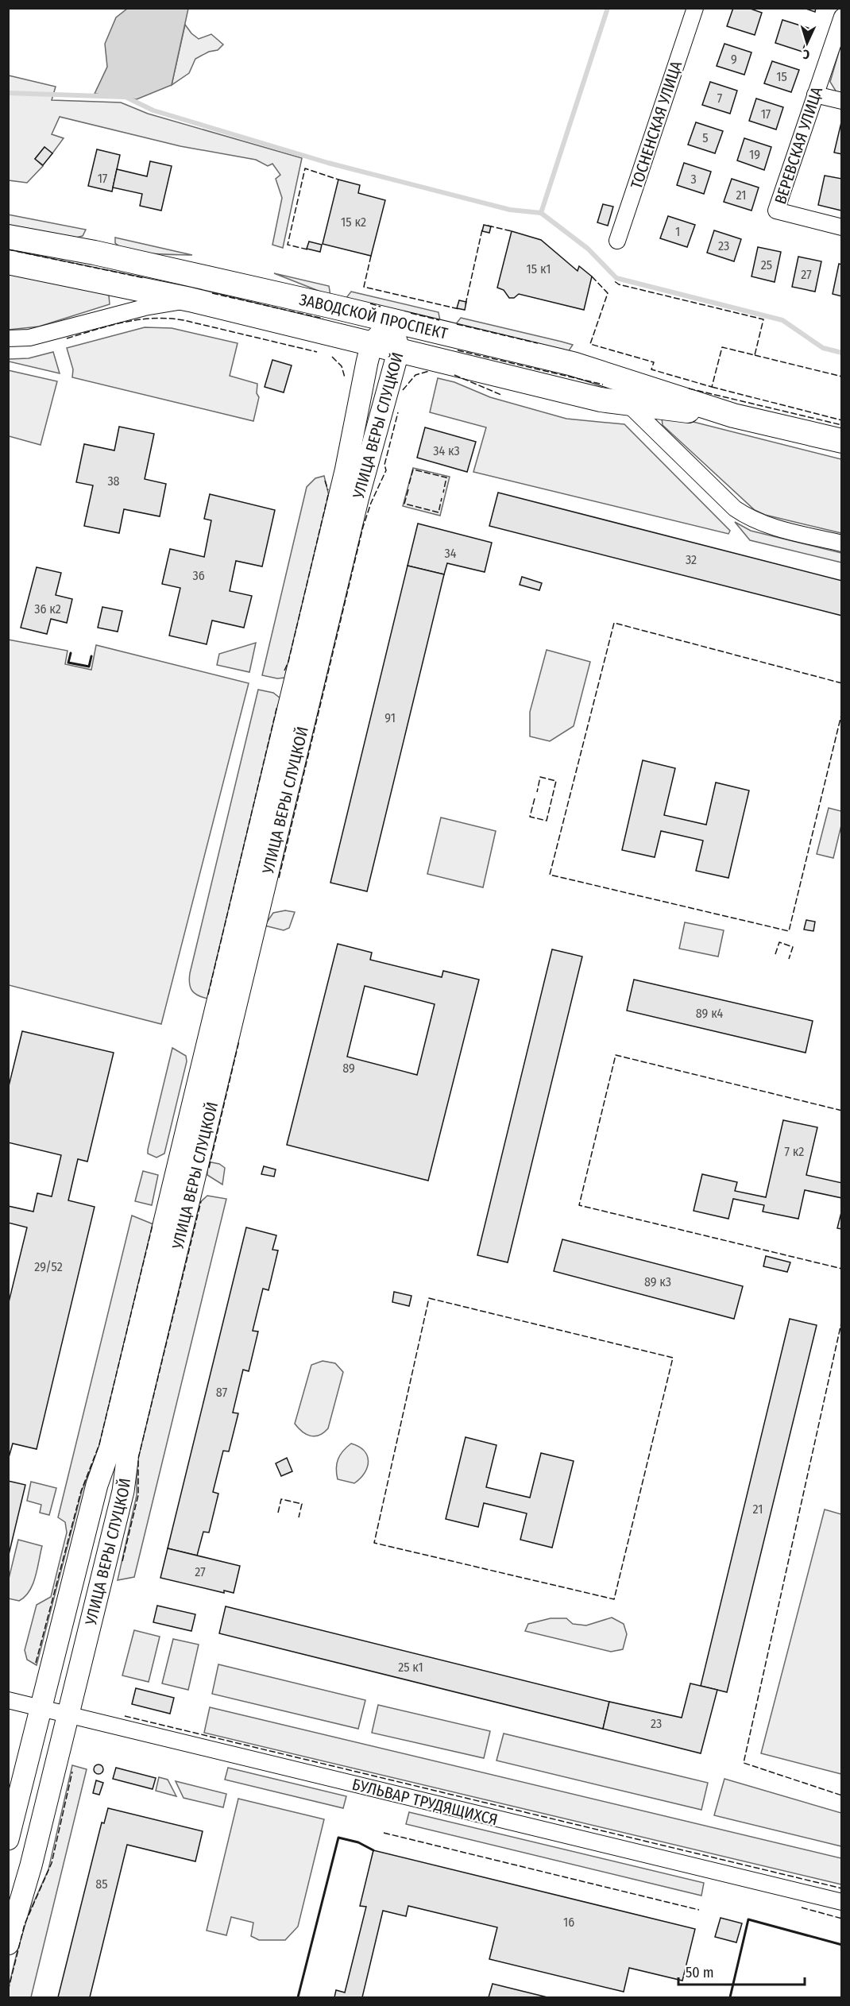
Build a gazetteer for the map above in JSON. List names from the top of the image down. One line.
{"streets":{"main road":["ЗАВОДСКОЙ ПРОСПЕКТ"],"street":["ТОСНЕНСКАЯ УЛИЦА","ВЕРЕВСКАЯ УЛИЦА","УЛИЦА ВЕРЫ СЛУЦКОЙ","БУЛЬВАР ТРУДЯЩИХСЯ"]},"crossings":[["ЗАВОДСКОЙ ПРОСПЕКТ","УЛИЦА ВЕРЫ СЛУЦКОЙ"],["УЛИЦА ВЕРЫ СЛУЦКОЙ","БУЛЬВАР ТРУДЯЩИХСЯ"]],"house_numbers":["9","15","7","17","5","19","17","3","21","15 к2","1","23","25","15 к1","27","34 к3","38","34","32","36","36 к2","91","89 к4","89","7 к2","29/52","89 к3","87","21","27","25 к1","23","85","16"],"scale_bar":"50 m","north":"bottom"}
